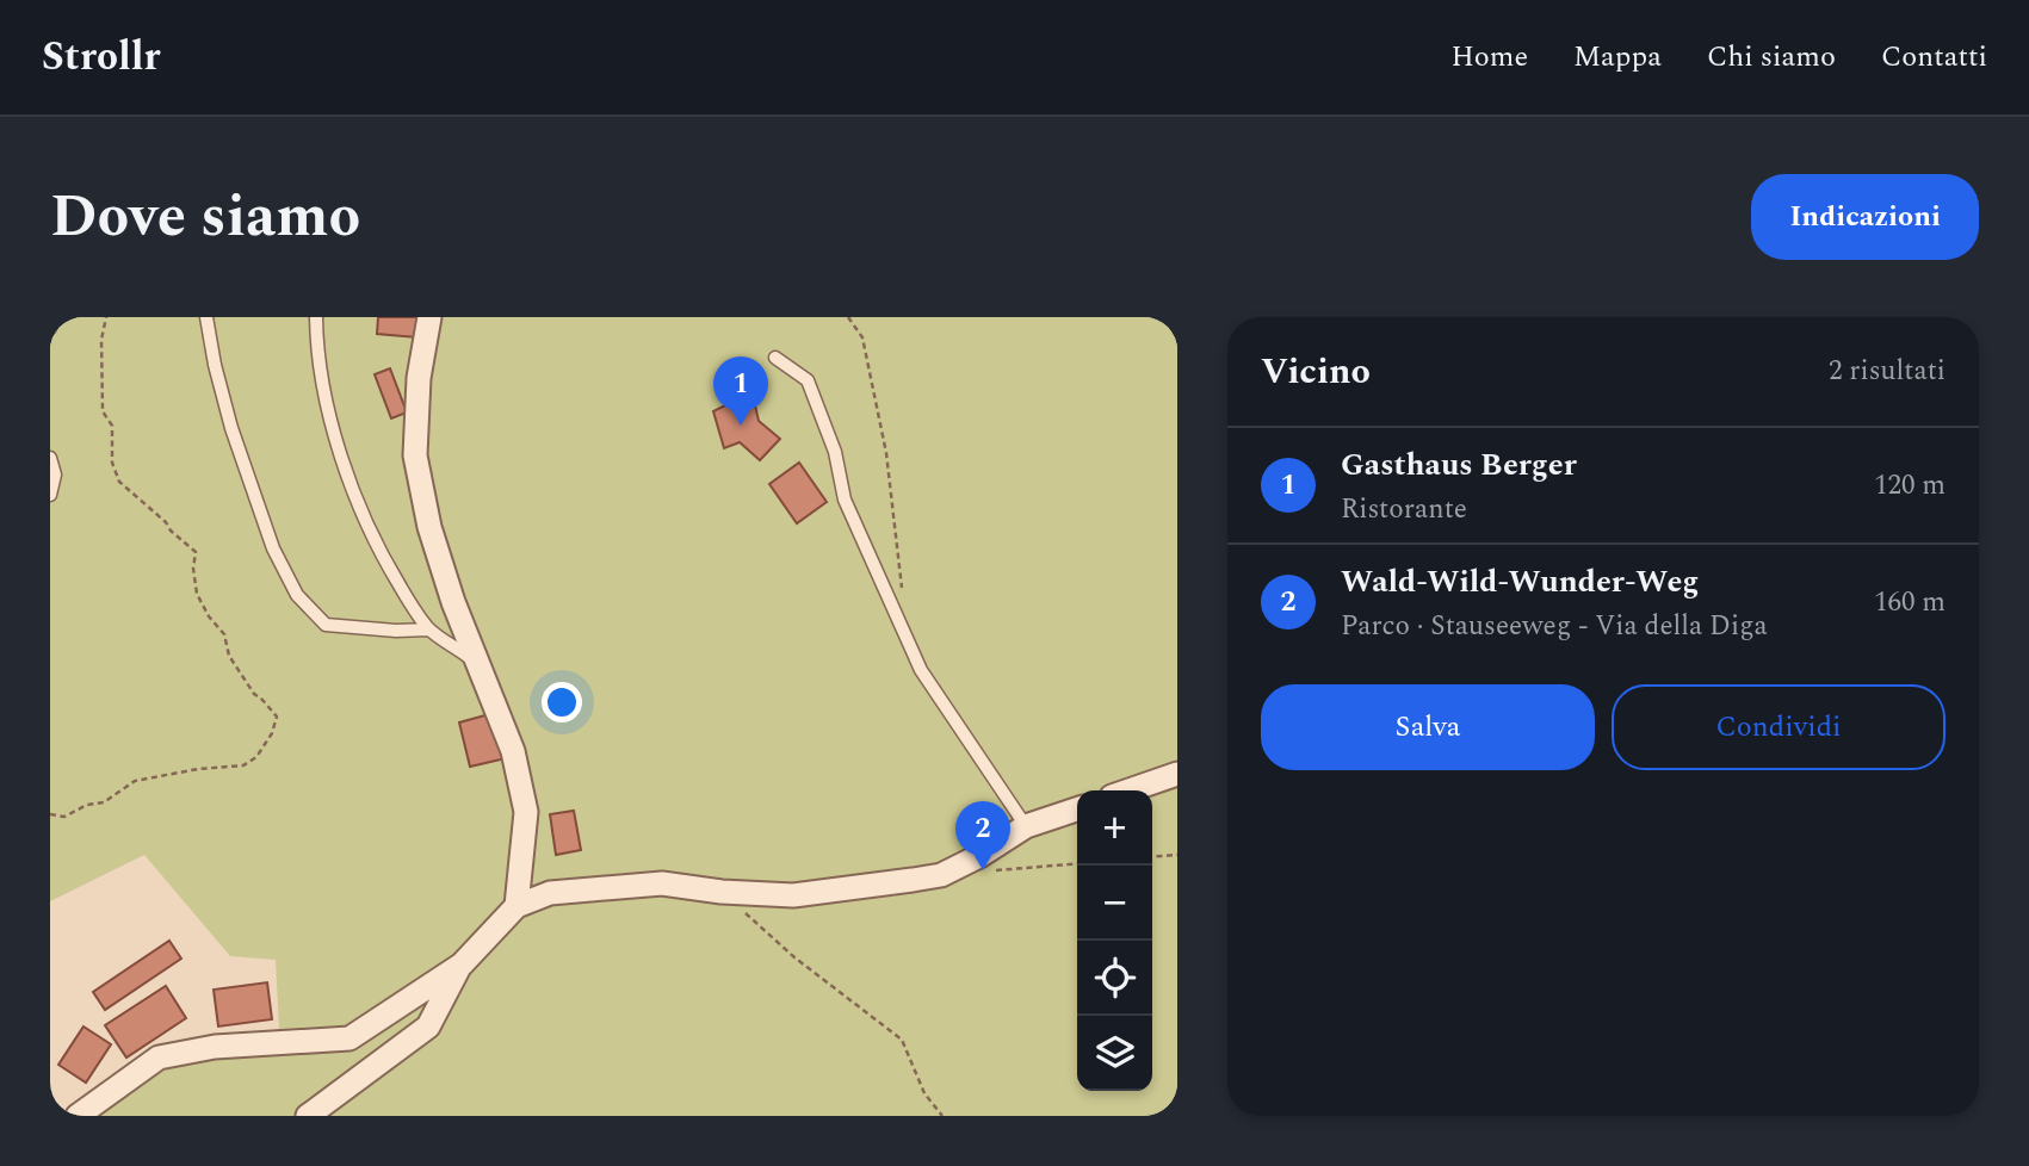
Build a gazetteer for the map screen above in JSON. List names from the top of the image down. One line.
{"page":{"header":"Strollr","nav":["Home","Mappa","Chi siamo","Contatti"],"title":"Dove siamo","buttons":["Indicazioni",["Salva","Condividi"]],"heading":["Vicino","2 risultati"],"pins":["1","2"],"list":[{"mark":"1","name":"Gasthaus Berger","note":"Ristorante","value":"120 m"},{"mark":"2","name":"Wald-Wild-Wunder-Weg","note":"Parco · Stauseeweg - Via della Diga","value":"160 m"}],"map_buttons":["+","−"]}}
